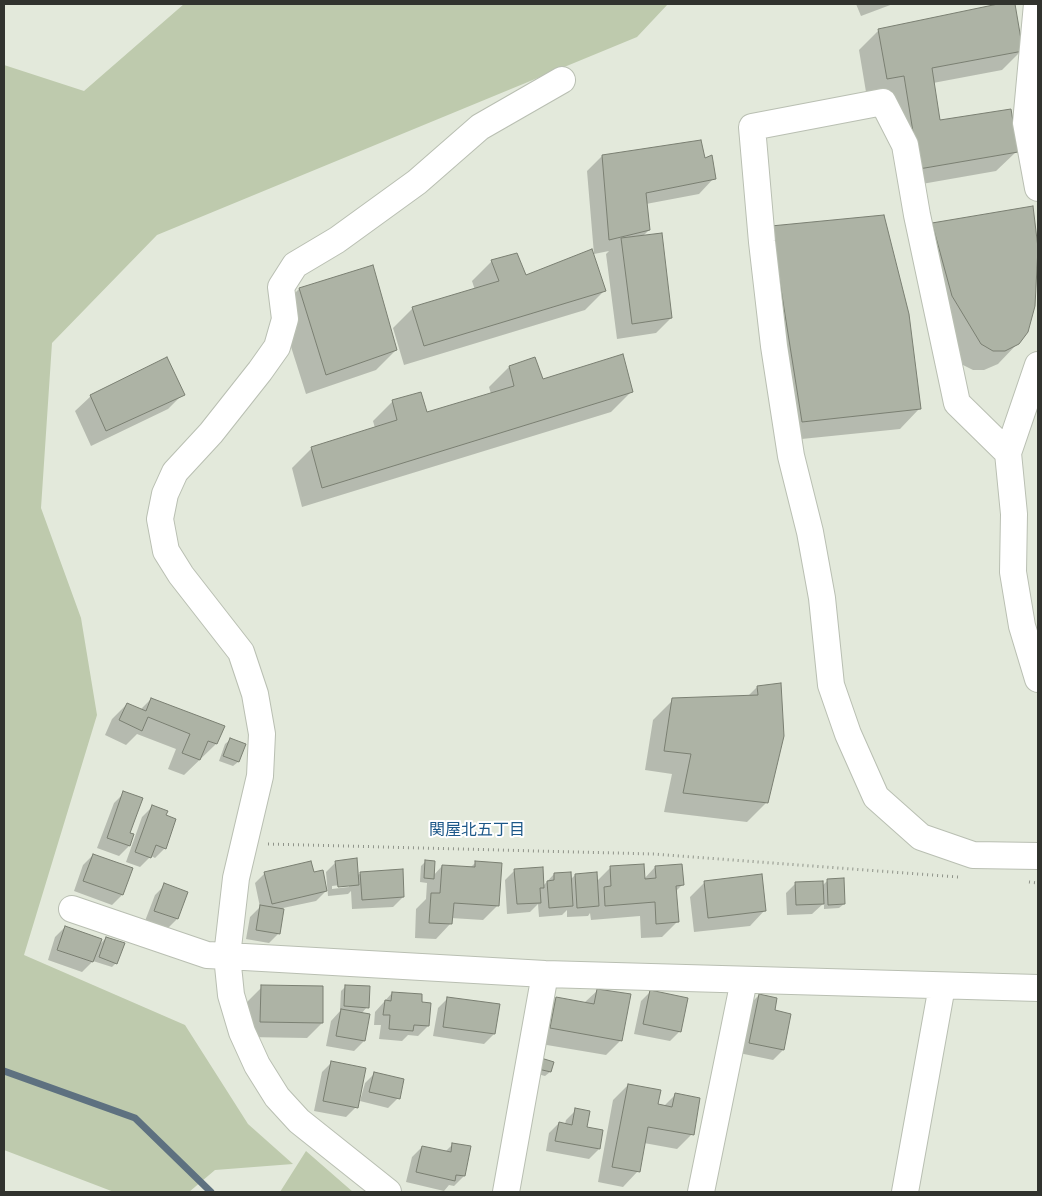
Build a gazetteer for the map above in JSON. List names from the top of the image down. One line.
{"districts":["関屋北五丁目"]}
